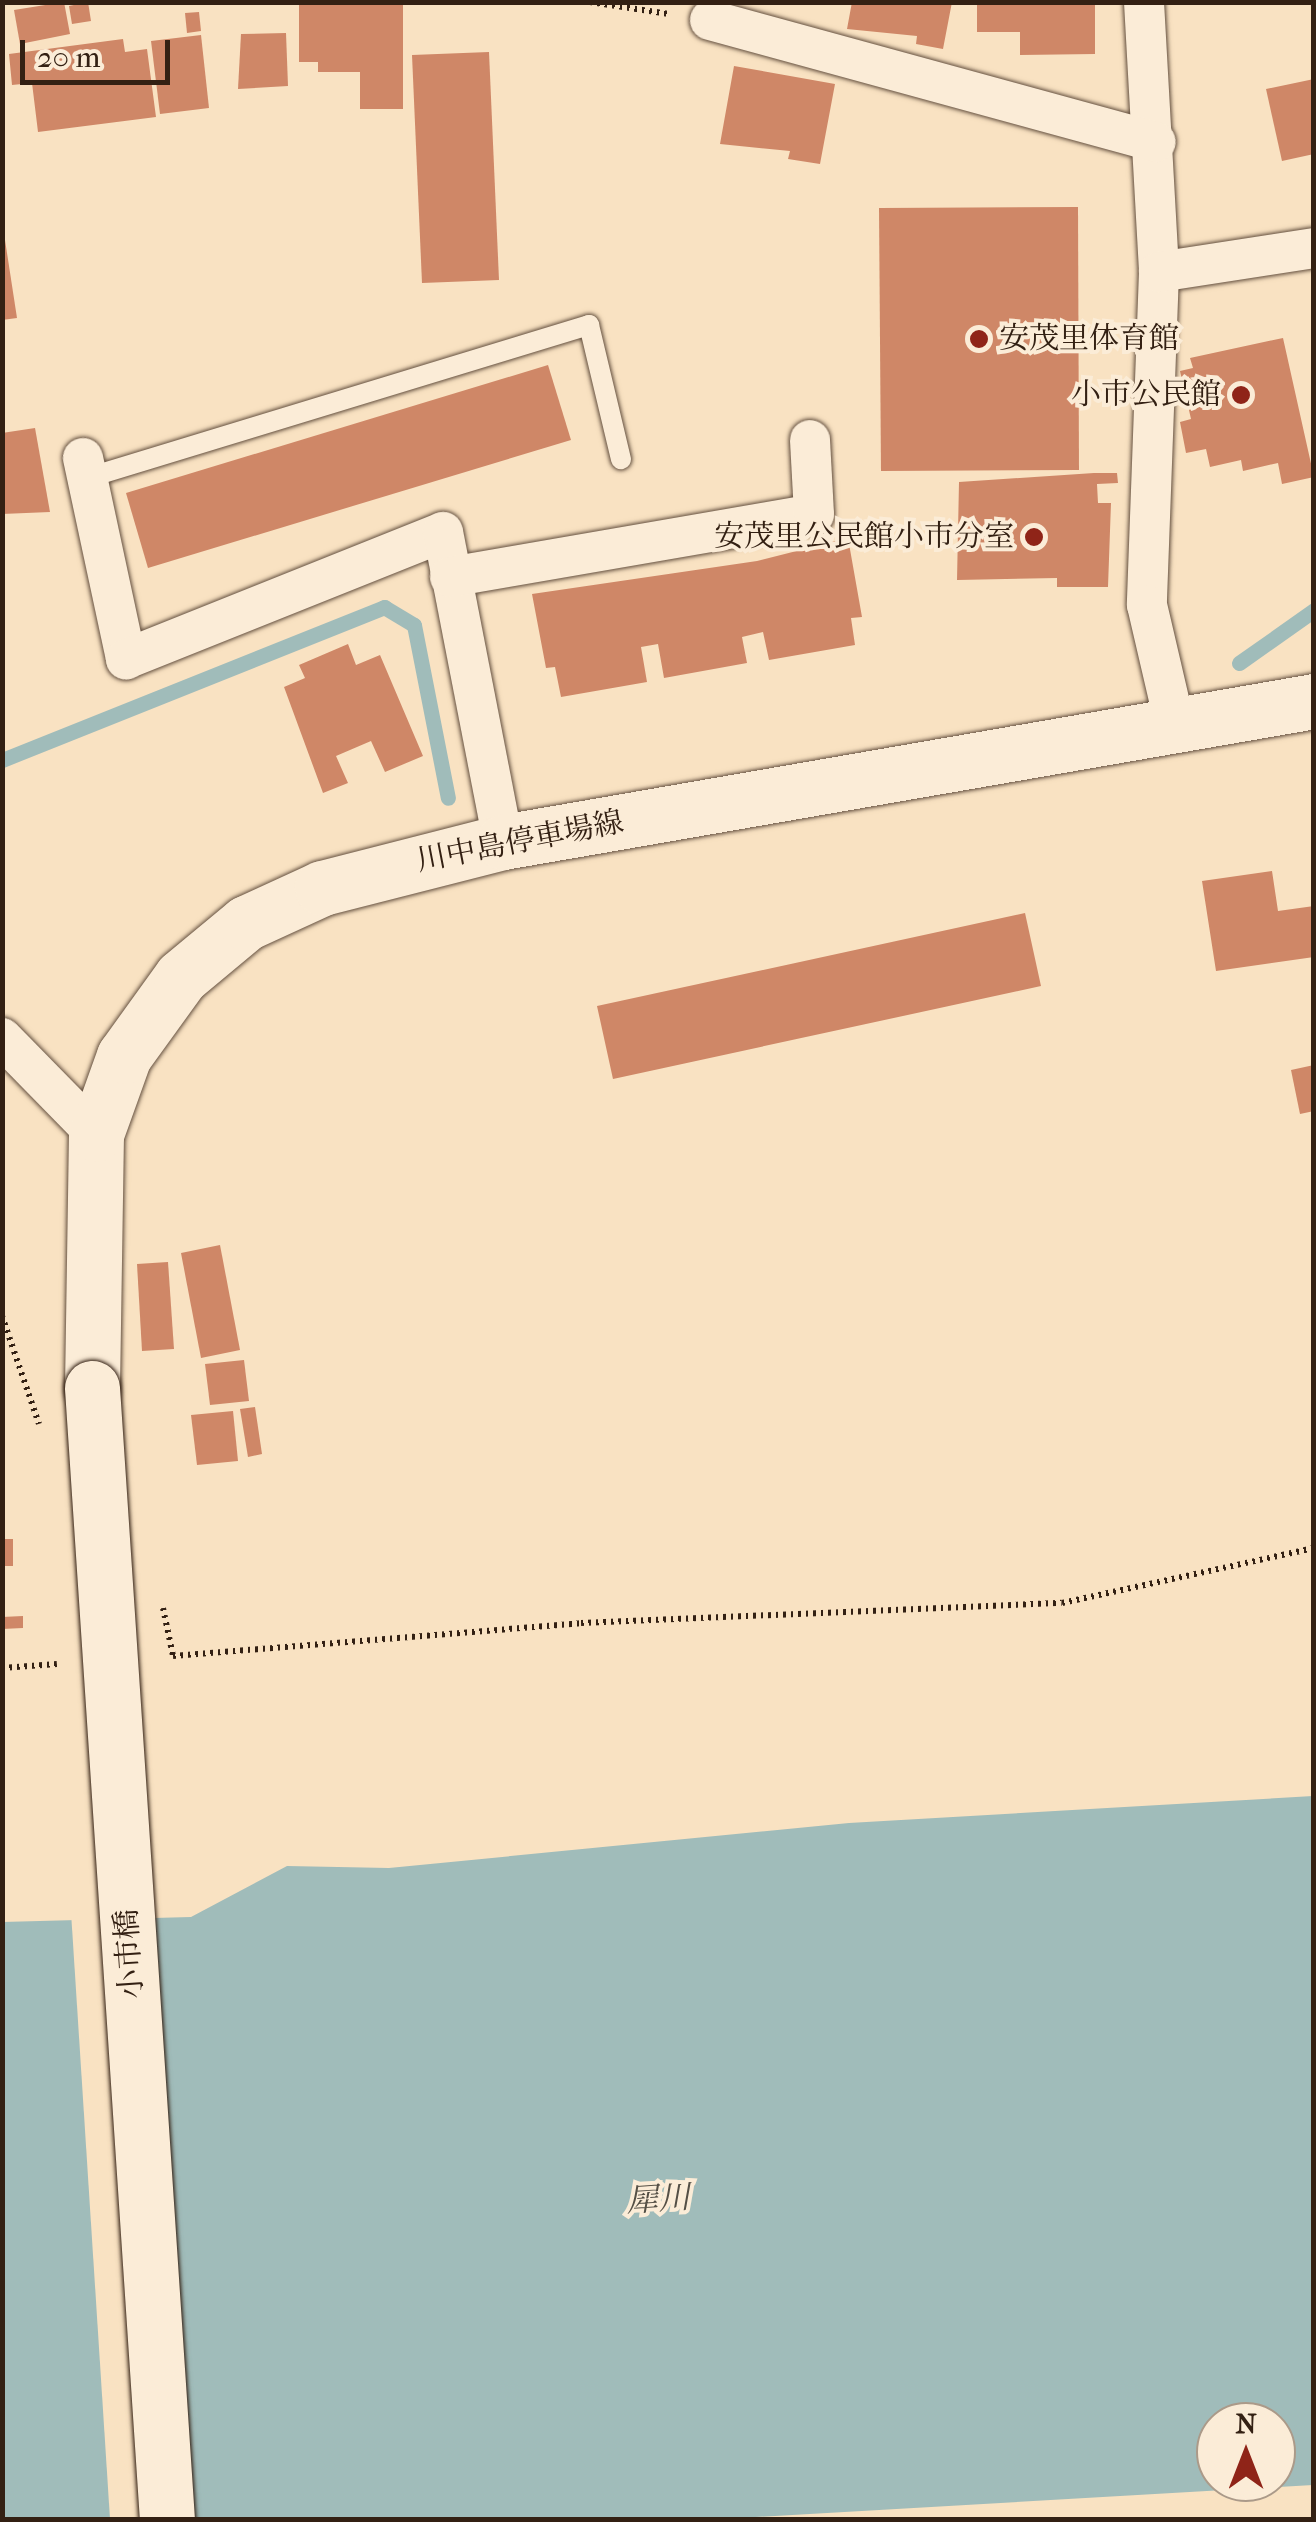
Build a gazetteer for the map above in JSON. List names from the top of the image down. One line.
{"streets":{"main road":["川中島停車場線","小市橋"]},"crossings":[["川中島停車場線","小市橋"]],"water":["犀川"],"places":["安茂里体育館","小市公民館","安茂里公民館小市分室"],"scale_bar":"20 m","north":"top"}
